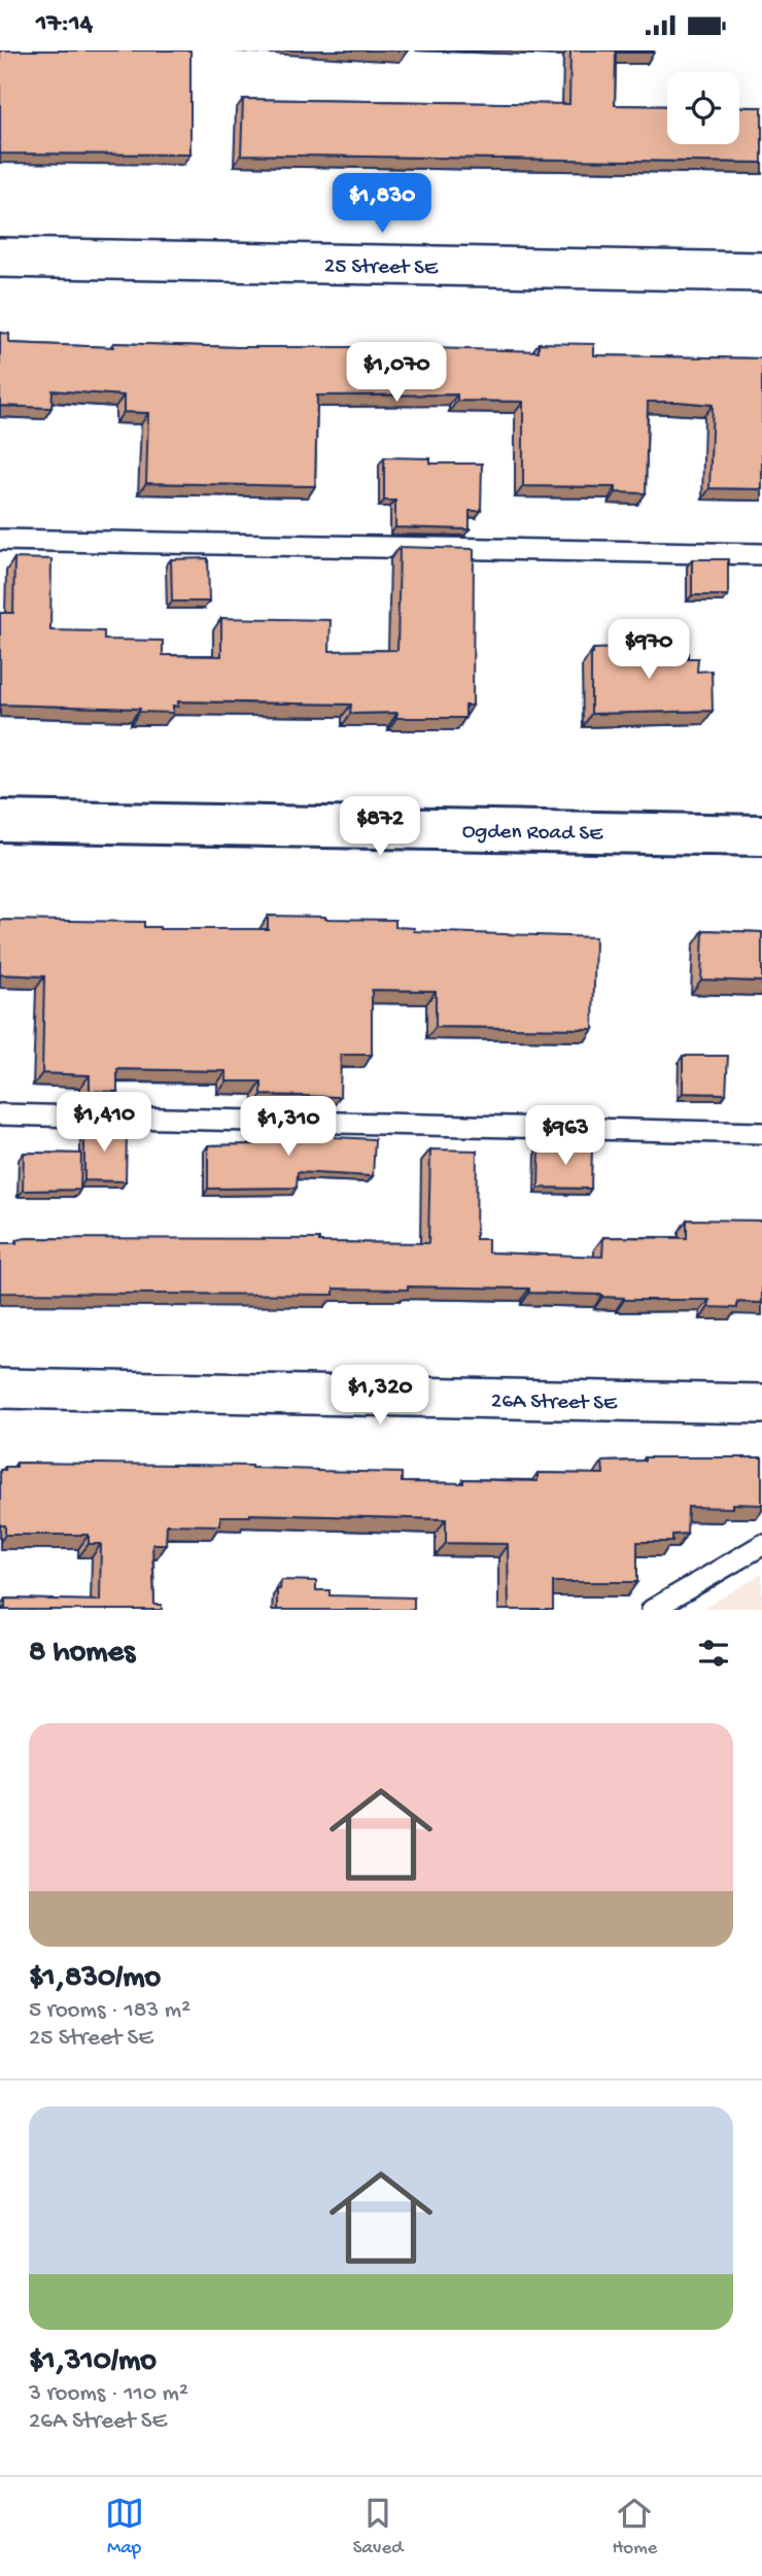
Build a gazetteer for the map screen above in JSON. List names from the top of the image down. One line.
{"streets":{"street":["25 Street SE","Ogden Road SE","26A Street SE"]},"page":{"status":"17:14","price":["$1,830","$1,070","$970","$872","$1,410","$1,310","$963","$1,320"],"heading":"8 homes","list":[{"name":"$1,830/mo","note":"5 rooms · 183 m² · 25 Street SE"},{"name":"$1,310/mo","note":"3 rooms · 110 m² · 26A Street SE"}],"tabs":["Map","Saved","Home"]}}
